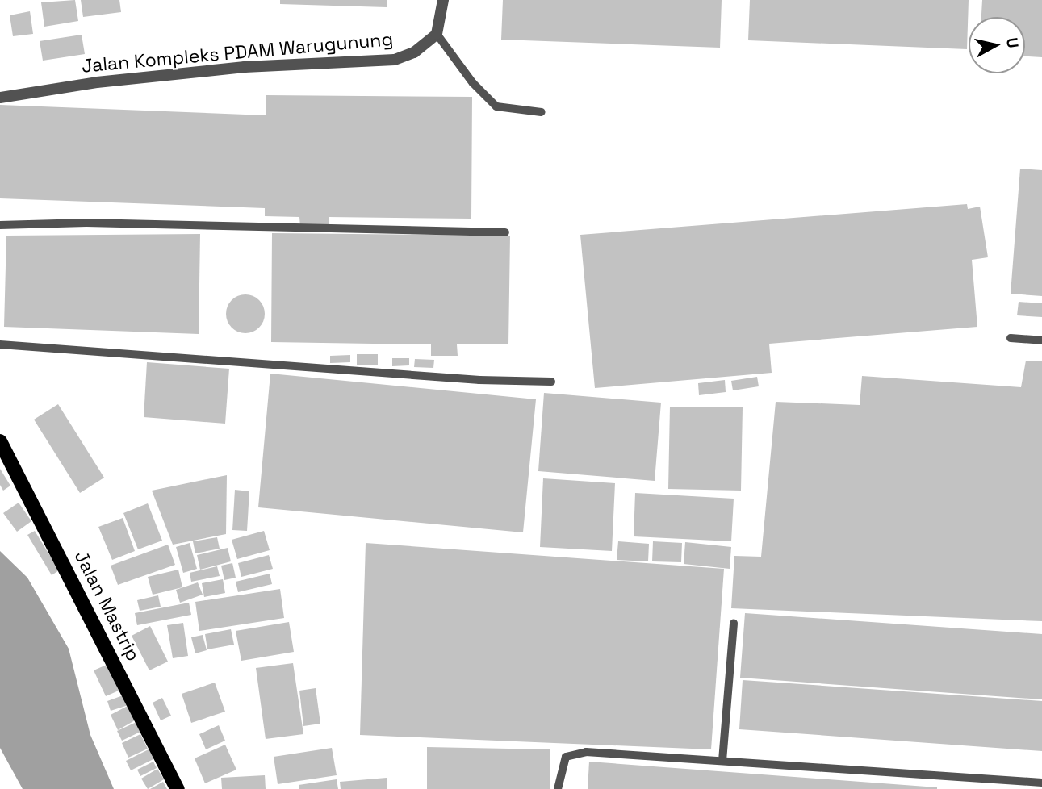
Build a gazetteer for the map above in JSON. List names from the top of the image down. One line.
{"streets":{"main road":["Jalan Mastrip"],"street":["Jalan Kompleks PDAM Warugunung"]},"north":"right"}
